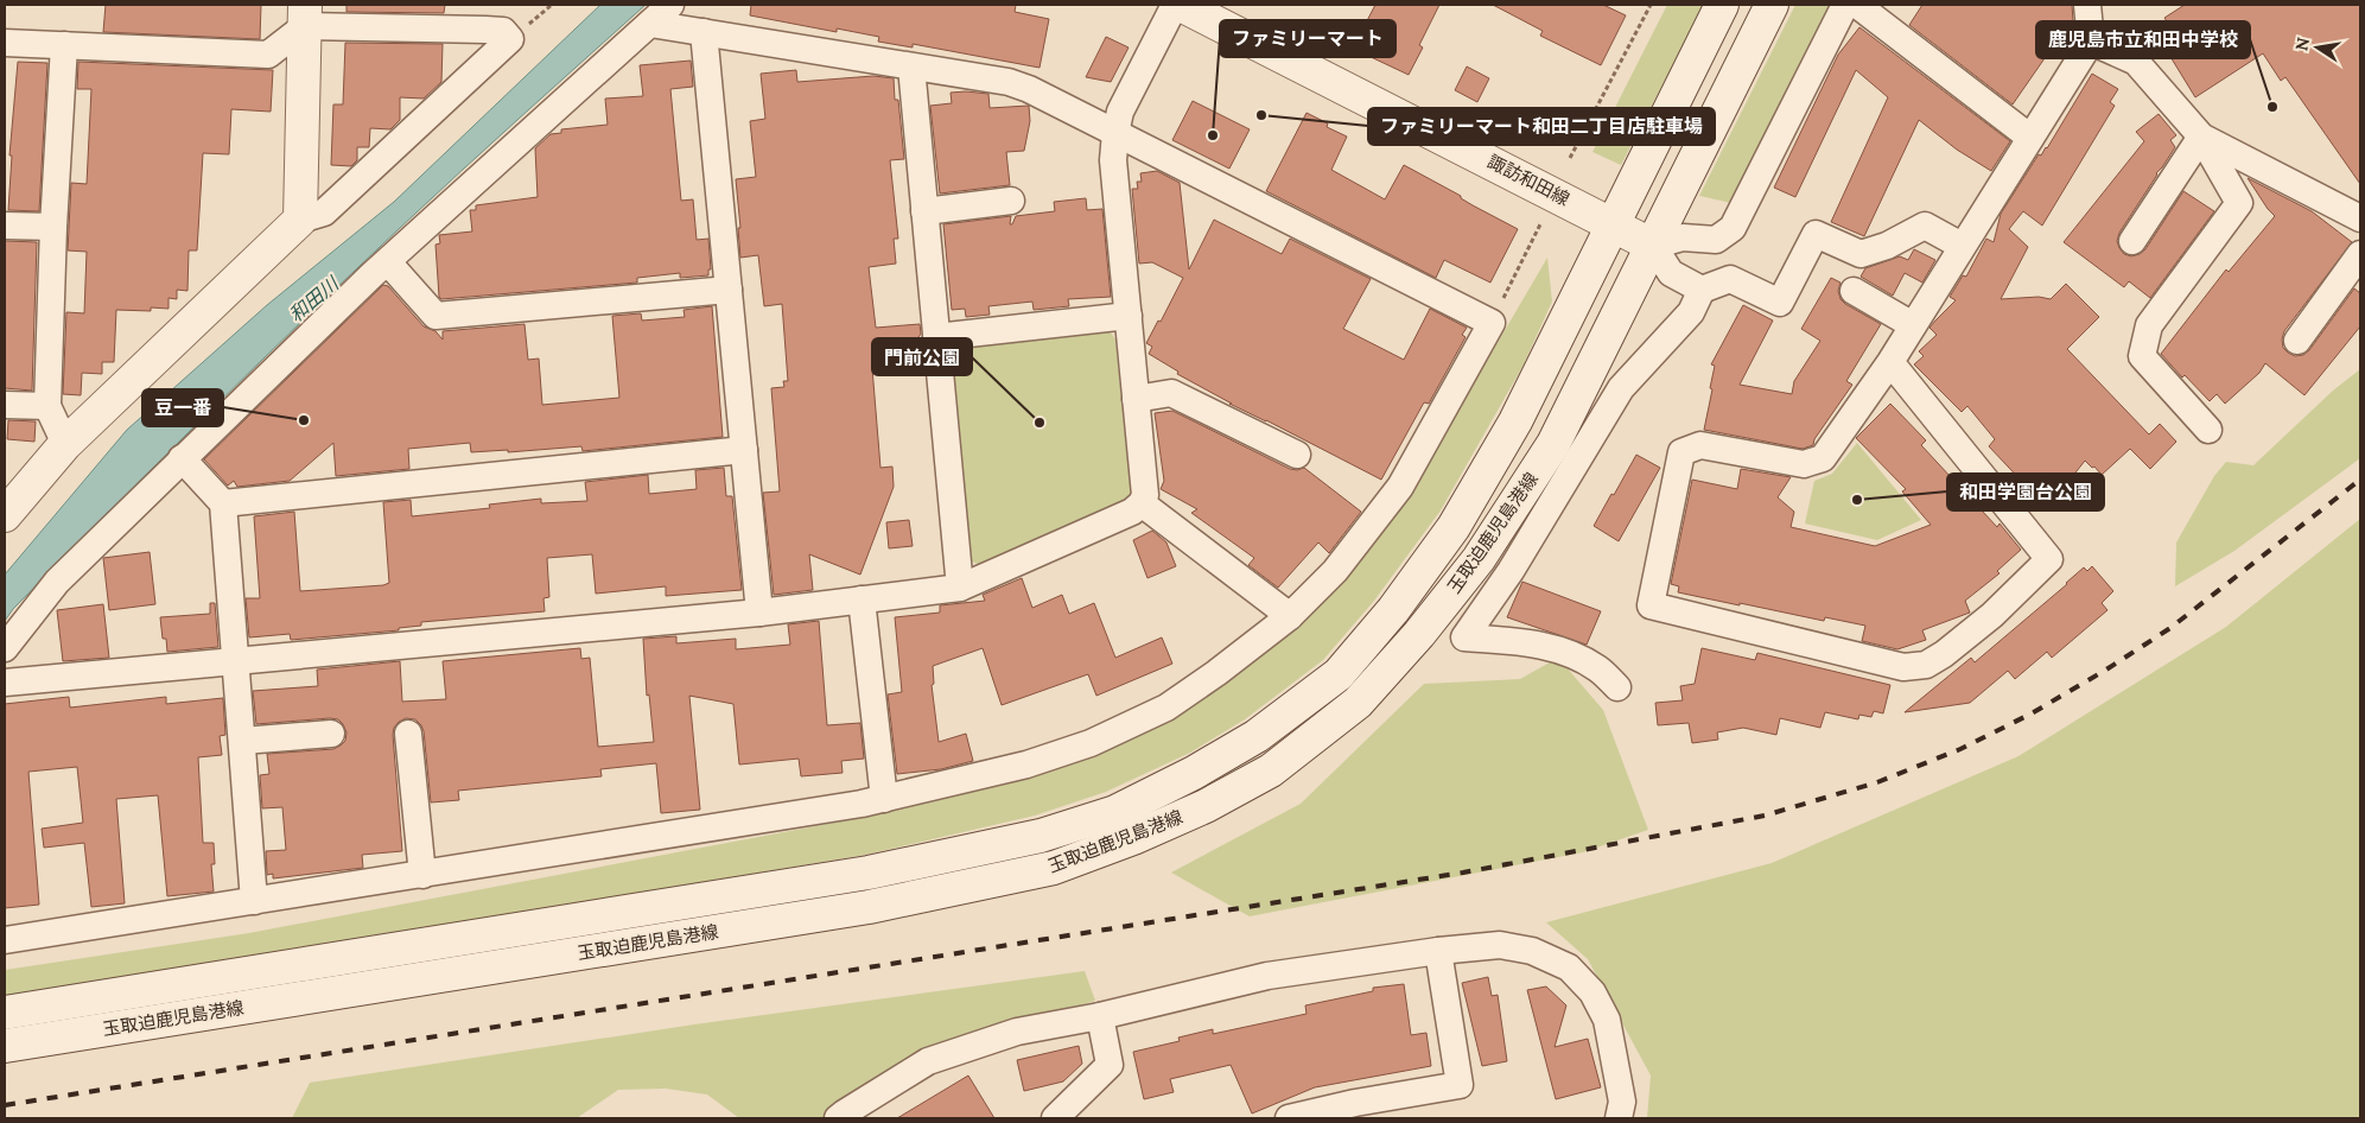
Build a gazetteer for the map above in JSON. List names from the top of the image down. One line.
{"streets":{"main road":["諏訪和田線","玉取迫鹿児島港線"]},"crossings":[["諏訪和田線","玉取迫鹿児島港線"]],"water":["和田川"],"places":["鹿児島市立和田中学校","ファミリーマート和田二丁目店駐車場","ファミリーマート","豆一番","門前公園","和田学園台公園"],"north":"left"}
